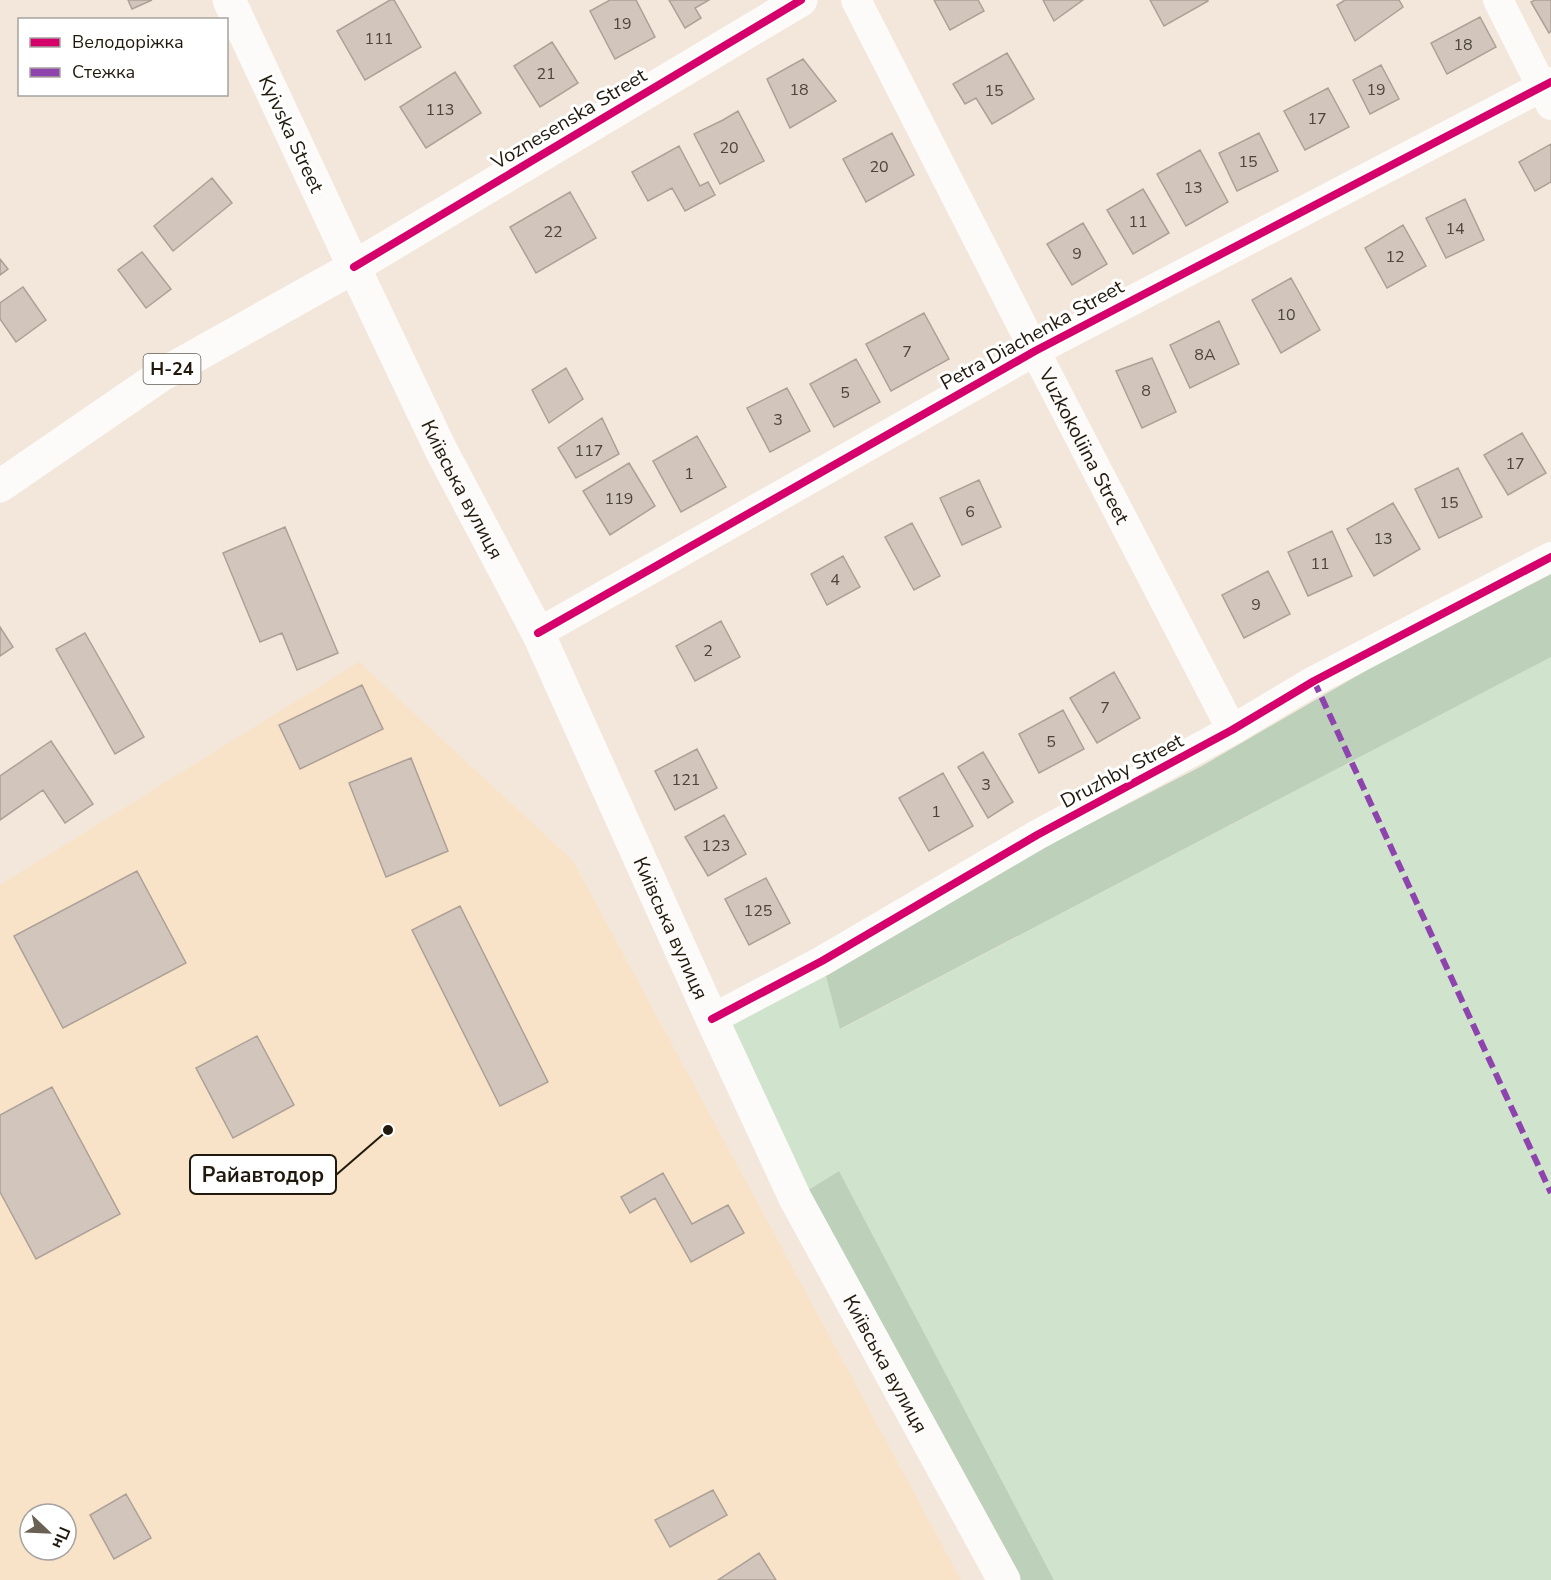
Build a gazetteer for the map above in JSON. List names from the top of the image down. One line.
{"streets":{"main road":["Voznesenska Street","Kyivska Street","Н-24","Київська вулиця"],"street":["Petra Diachenka Street","Vuzkokoliina Street","Druzhby Street"]},"crossings":[["Voznesenska Street","Kyivska Street"],["Voznesenska Street","Київська вулиця"],["Kyivska Street","Київська вулиця"],["Petra Diachenka Street","Vuzkokoliina Street"],["Petra Diachenka Street","Київська вулиця"],["Vuzkokoliina Street","Druzhby Street"],["Київська вулиця","Druzhby Street"]],"places":["Райавтодор"],"house_numbers":["19","111","18","21","18","19","15","113","17","20","15","20","13","11","14","22","9","12","10","7","8А","8","5","3","117","17","1","119","15","6","13","11","4","9","2","7","5","121","3","1","123","125"],"legend":["Велодоріжка","Стежка"],"north":"bottom right"}
